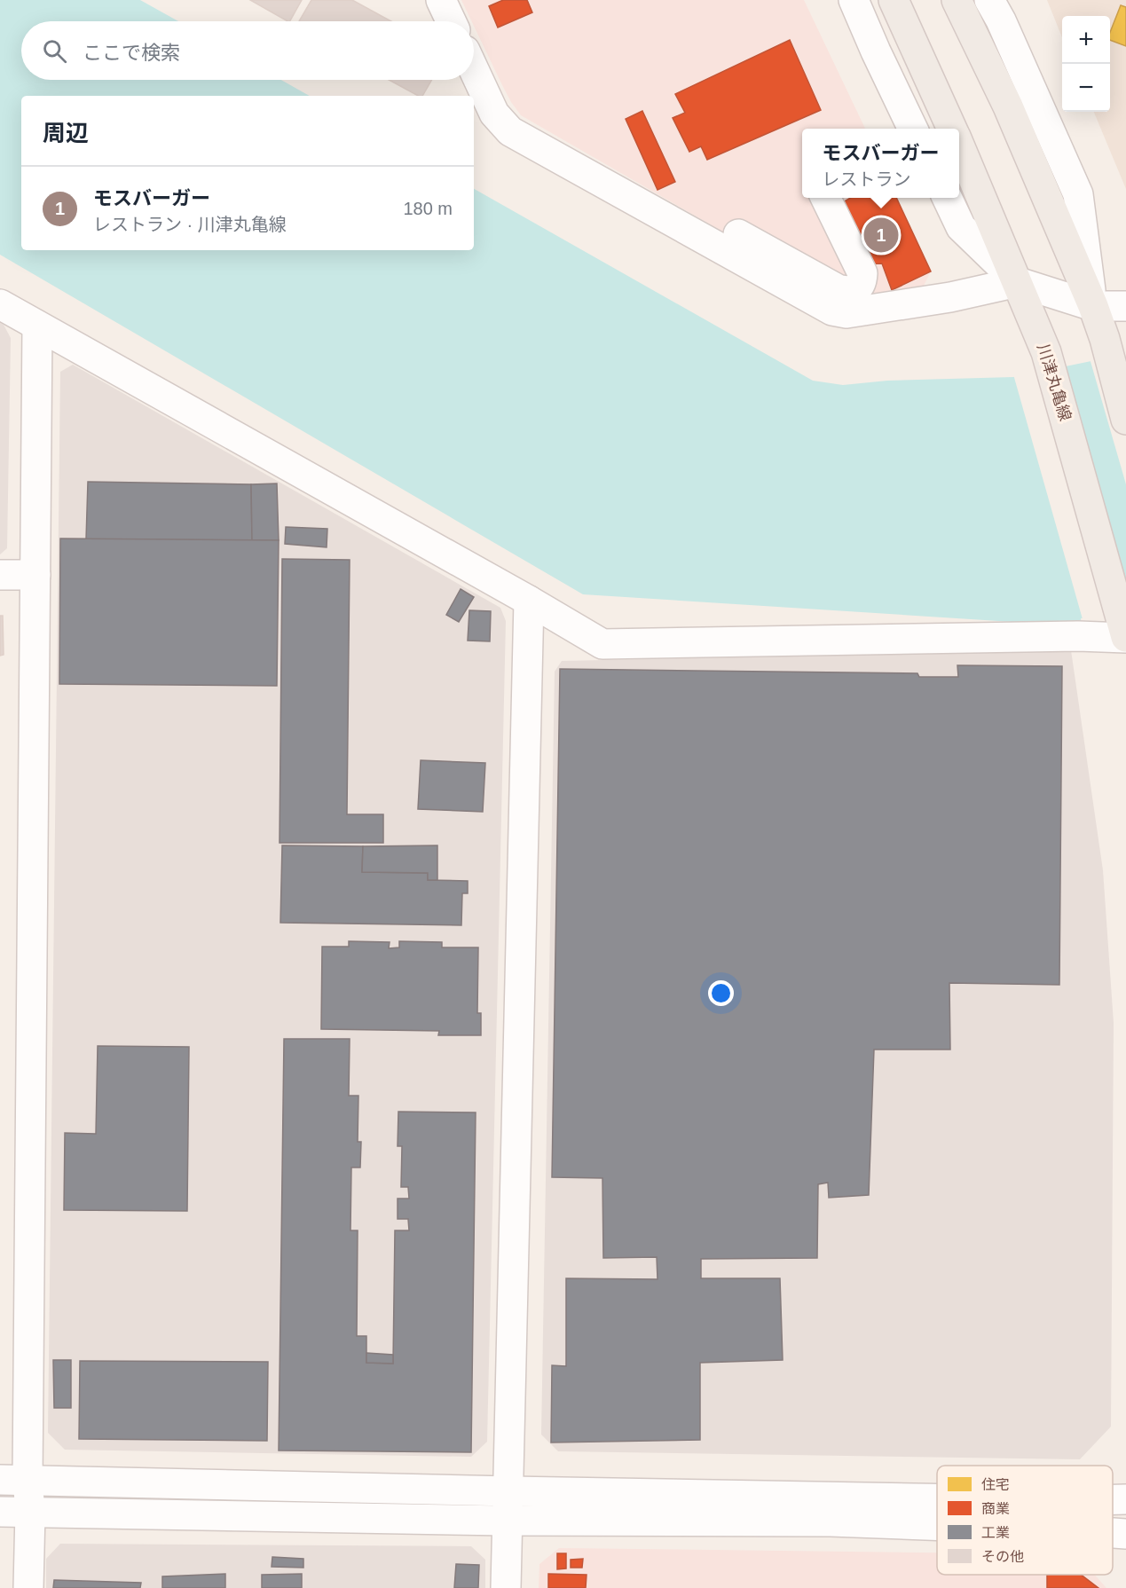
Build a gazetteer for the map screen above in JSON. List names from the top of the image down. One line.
{"streets":{"main road":["川津丸亀線"]},"legend":["住宅","商業","工業","その他"],"page":{"map_buttons":["+","−"],"search":"ここで検索","heading":"周辺","popup":["モスバーガー","レストラン"],"list":[{"mark":"1","name":"モスバーガー","note":"レストラン · 川津丸亀線","value":"180 m"}],"pins":"1"}}
